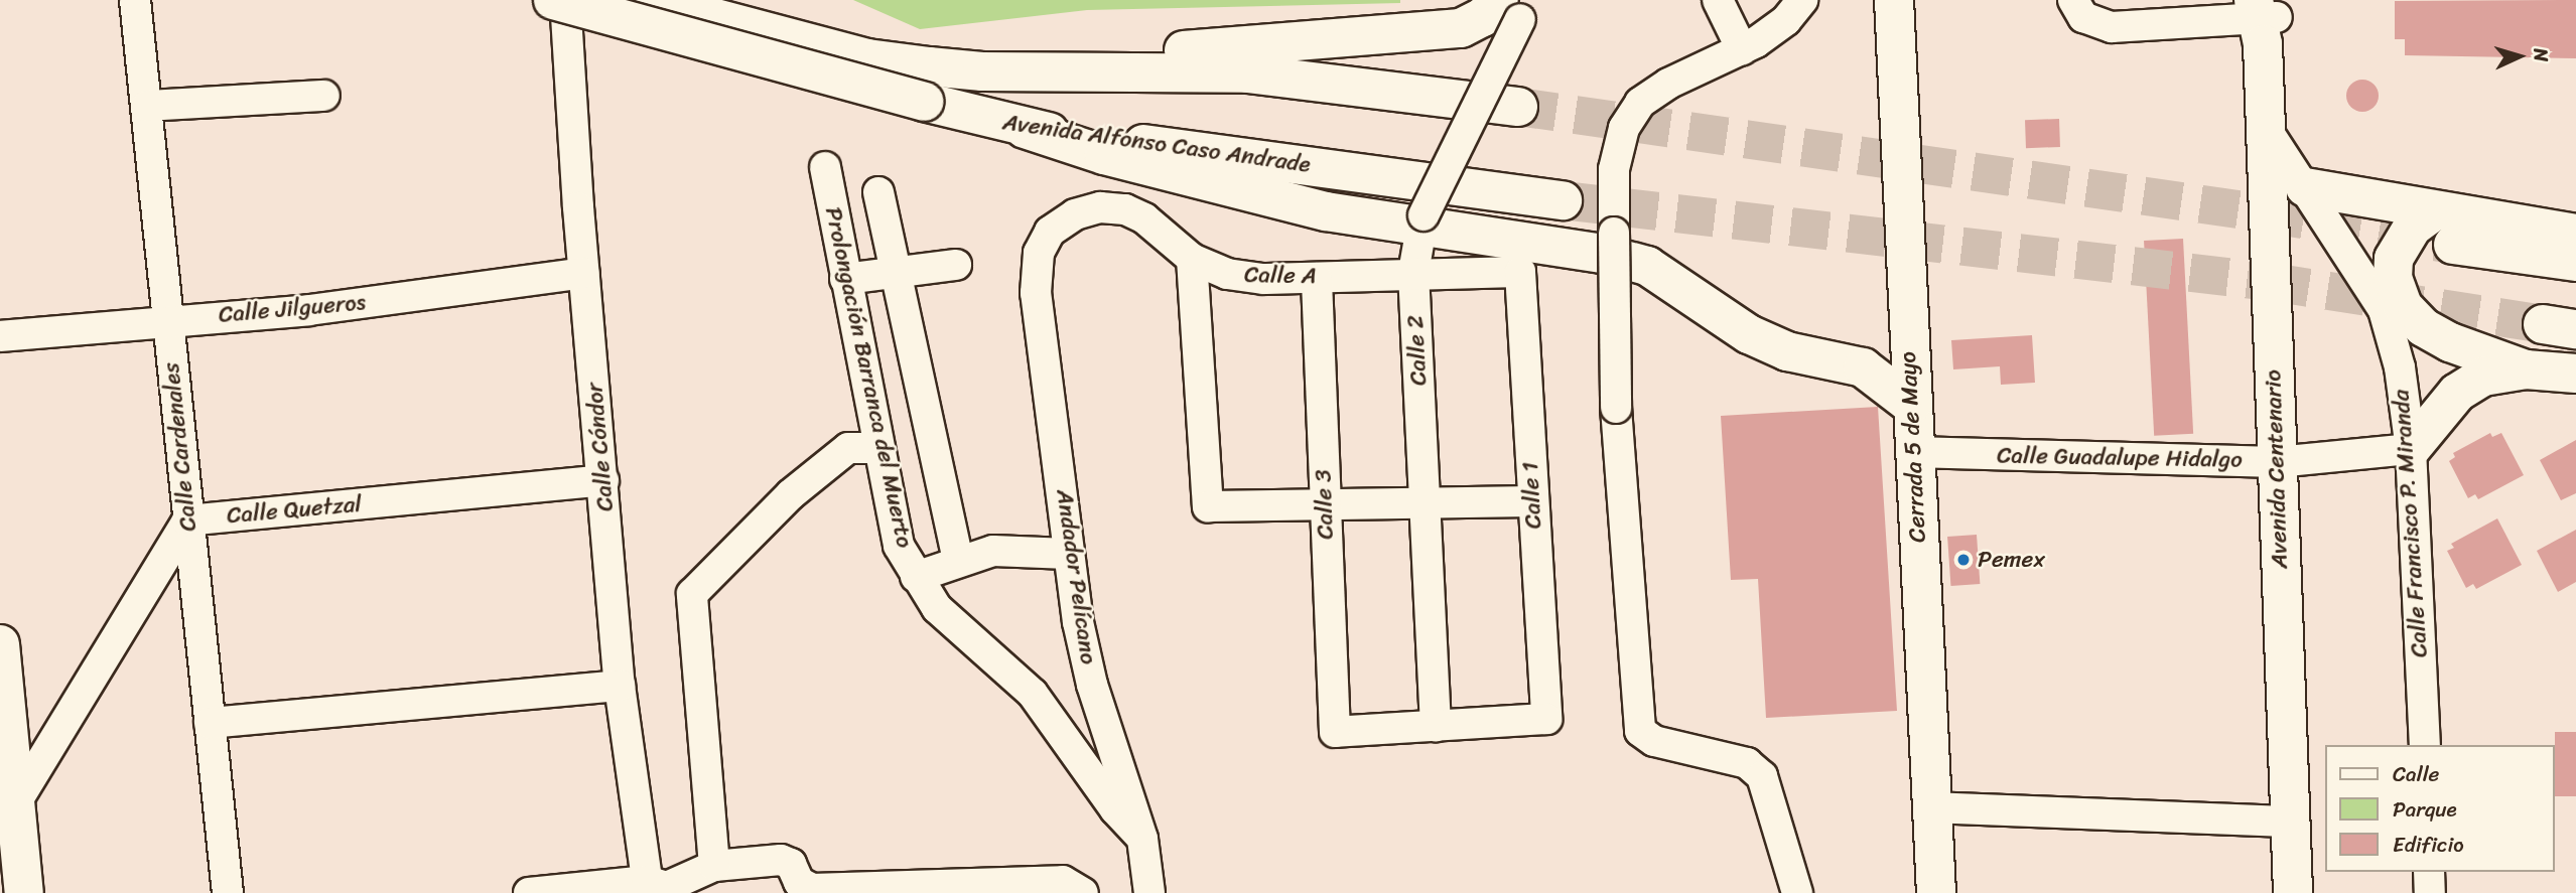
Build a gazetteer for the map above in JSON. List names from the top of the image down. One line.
{"streets":{"main road":["Avenida Alfonso Caso Andrade","Cerrada 5 de Mayo","Avenida Centenario"],"street":["Calle A","Calle Jilgueros","Calle 2","Prolongación Barranca del Muerto","Calle Cardenales","Calle Cóndor","Calle Guadalupe Hidalgo","Calle 1","Calle 3","Calle Quetzal","Calle Francisco P. Miranda","Andador Pelícano"]},"crossings":[["Calle A","Calle 2"],["Calle A","Calle 1"],["Calle A","Calle 3"],["Calle A","Andador Pelícano"],["Calle Jilgueros","Calle Cardenales"],["Calle Jilgueros","Calle Cóndor"],["Calle 2","Calle 1"],["Calle 2","Calle 3"],["Prolongación Barranca del Muerto","Andador Pelícano"],["Calle Cardenales","Calle Quetzal"],["Calle Cóndor","Calle Quetzal"],["Cerrada 5 de Mayo","Calle Guadalupe Hidalgo"],["Calle Guadalupe Hidalgo","Avenida Centenario"],["Calle Guadalupe Hidalgo","Calle Francisco P. Miranda"],["Avenida Centenario","Calle Francisco P. Miranda"],["Calle 1","Calle 3"]],"places":["Pemex"],"legend":["Calle","Parque","Edificio"],"north":"right"}
